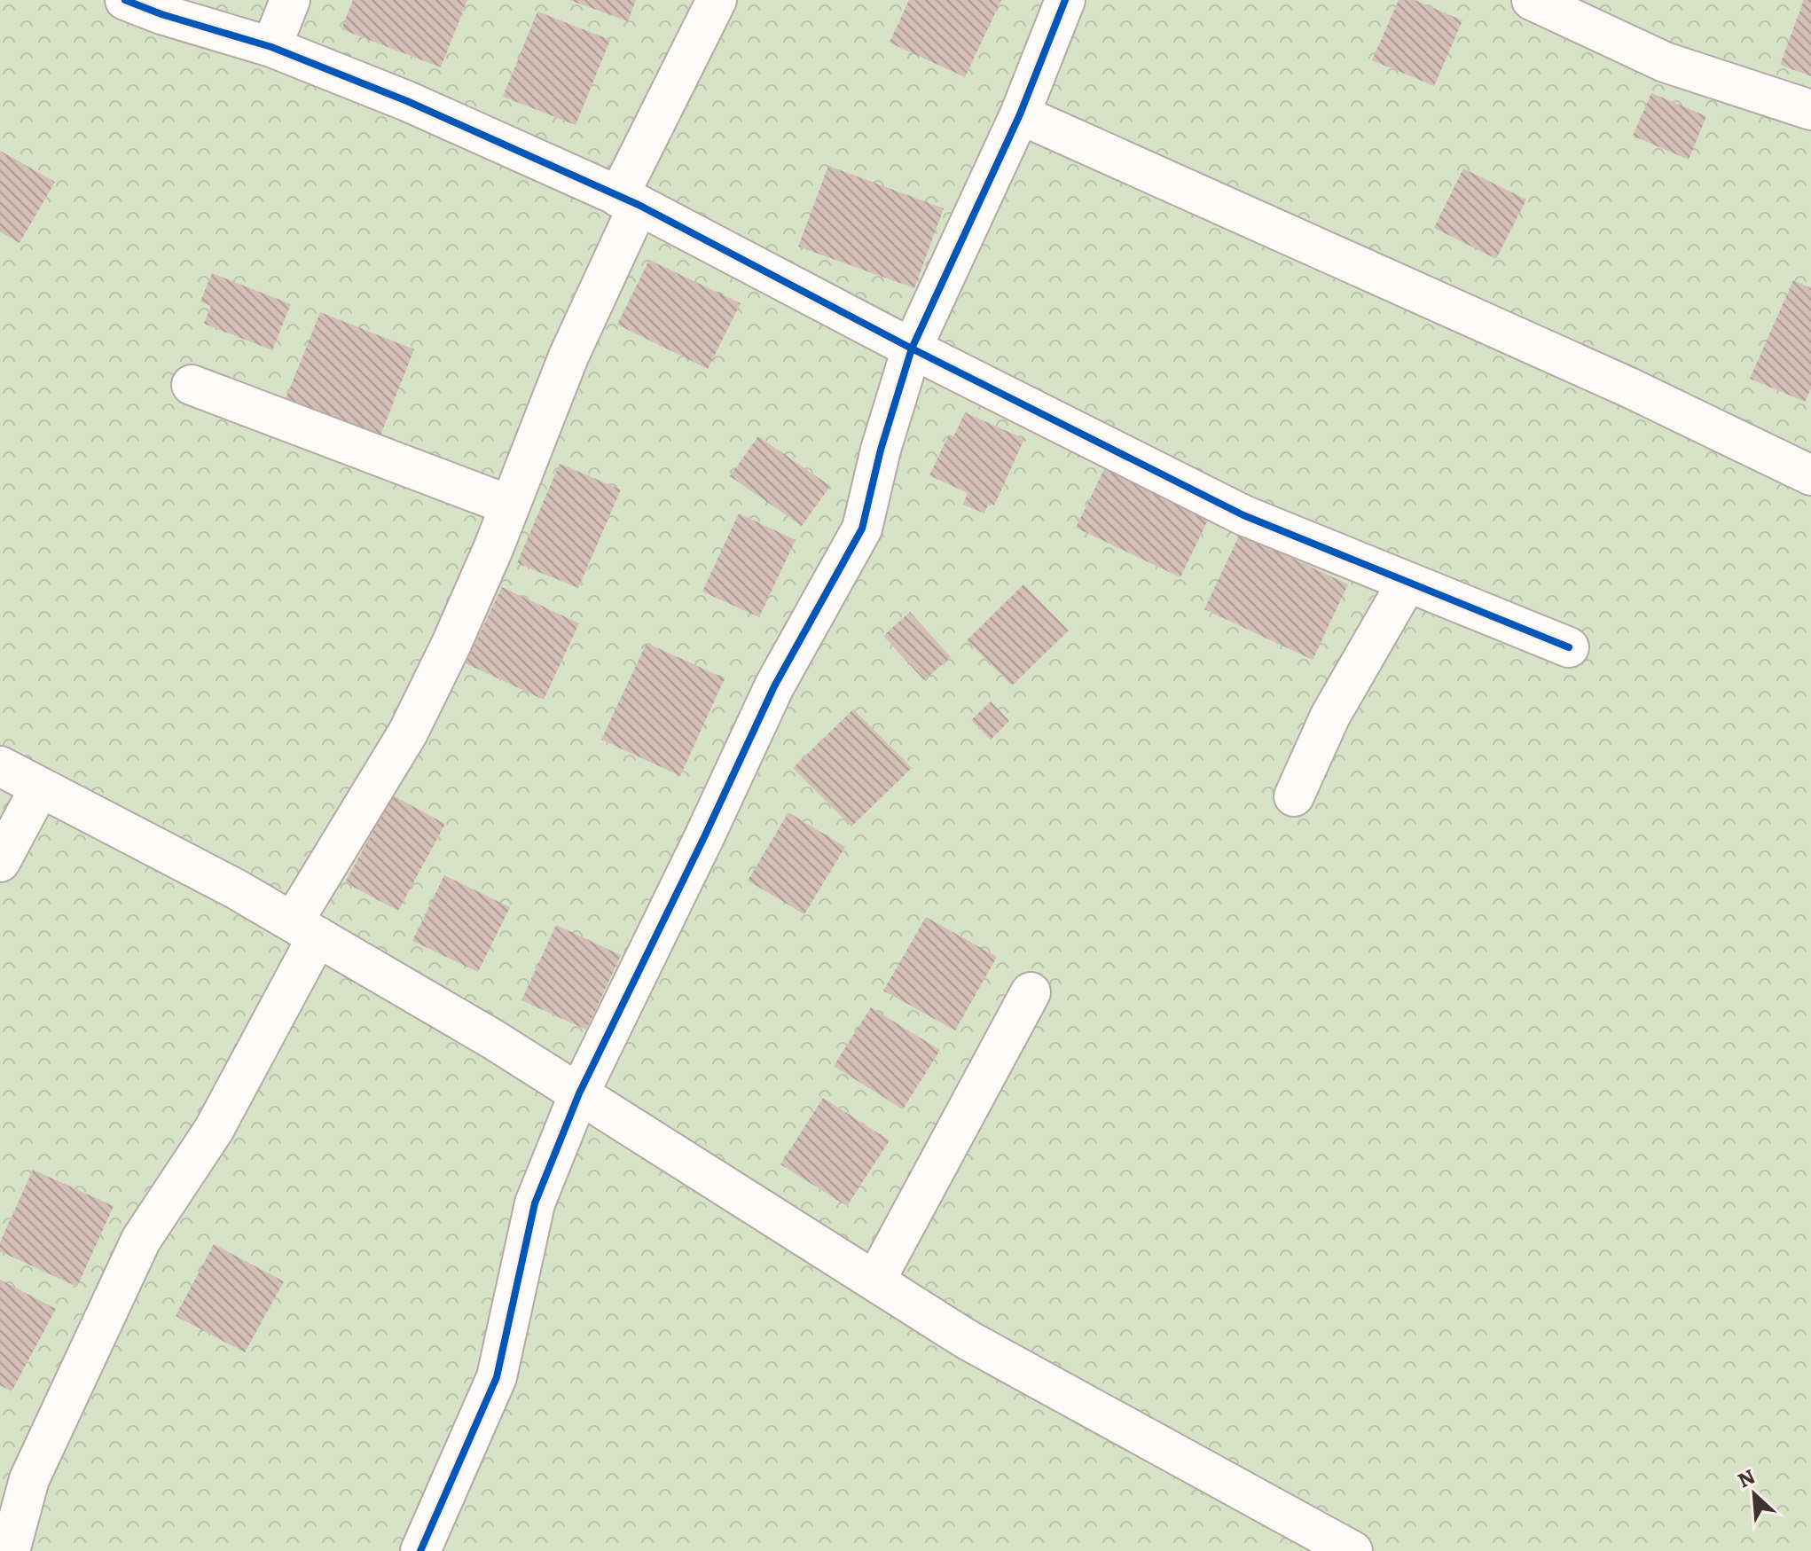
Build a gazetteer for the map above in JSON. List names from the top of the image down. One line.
{"north":"top left"}
